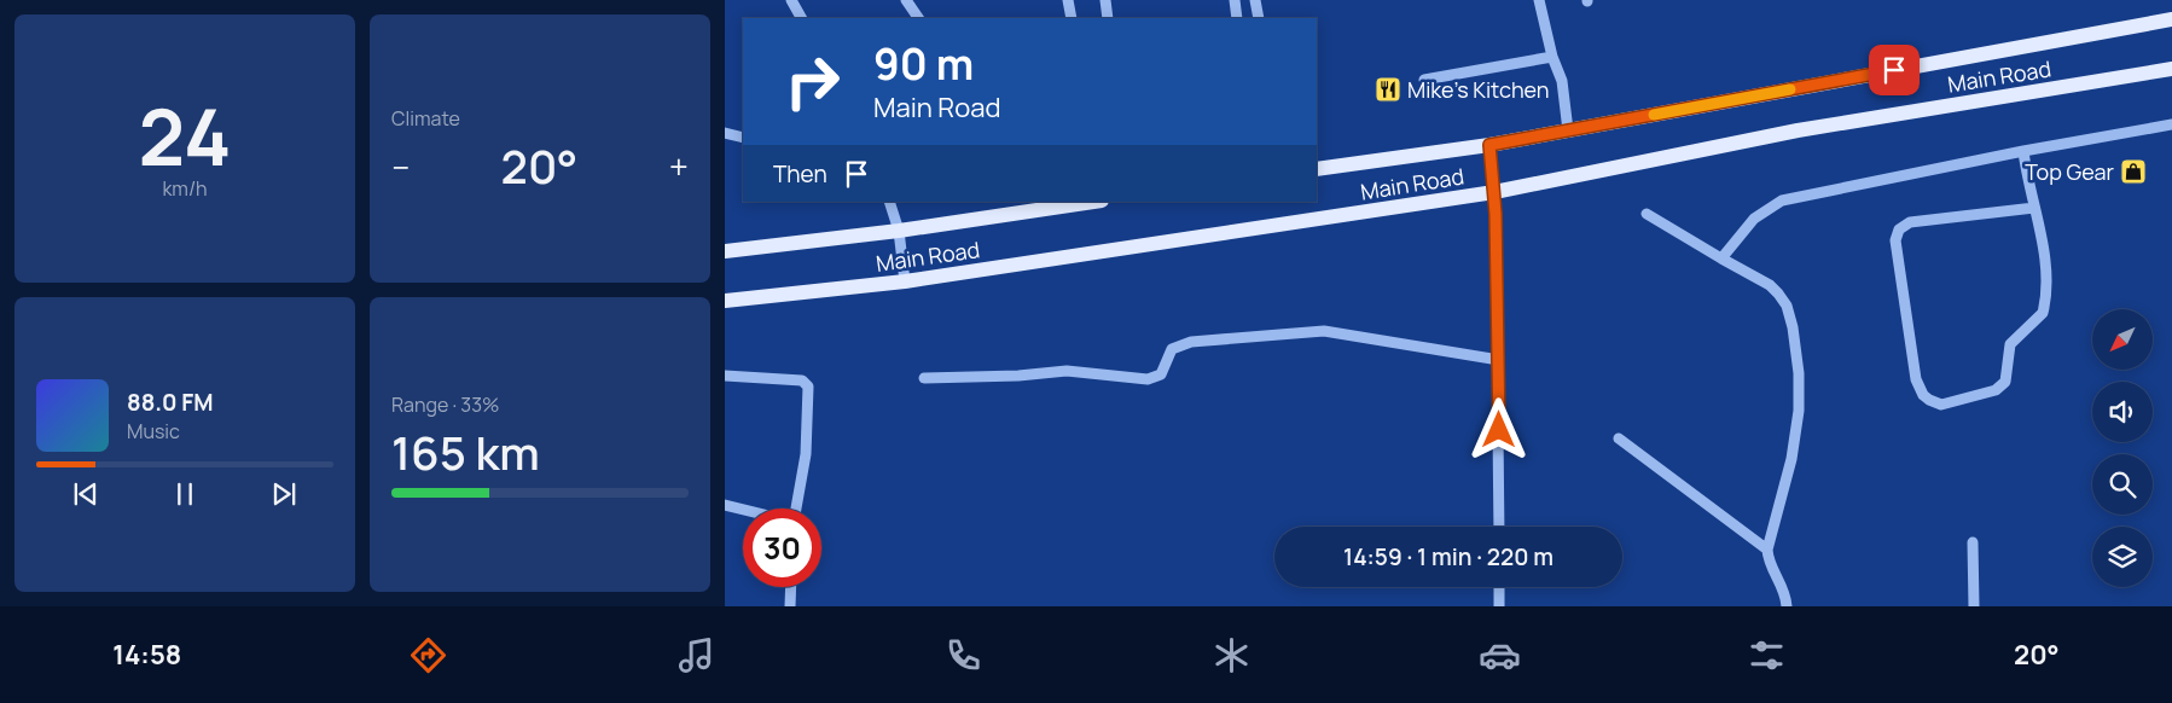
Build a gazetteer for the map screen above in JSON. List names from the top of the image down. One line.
{"streets":{"main road":["Main Road"]},"places":{"restaurant":["Mike's Kitchen"],"shop":["Top Gear"]},"north":"bottom left","page":{"tile":[["24","km/h"],"Climate",["Range · 33%","165 km"]],"turn":["90 m","Main Road"],"heat":["−","20°","+"],"then":"Then","song":["88.0 FM","Music"],"limit":"30","trip":"14:59 · 1 min · 220 m","tabs":["14:58","20°"]}}
